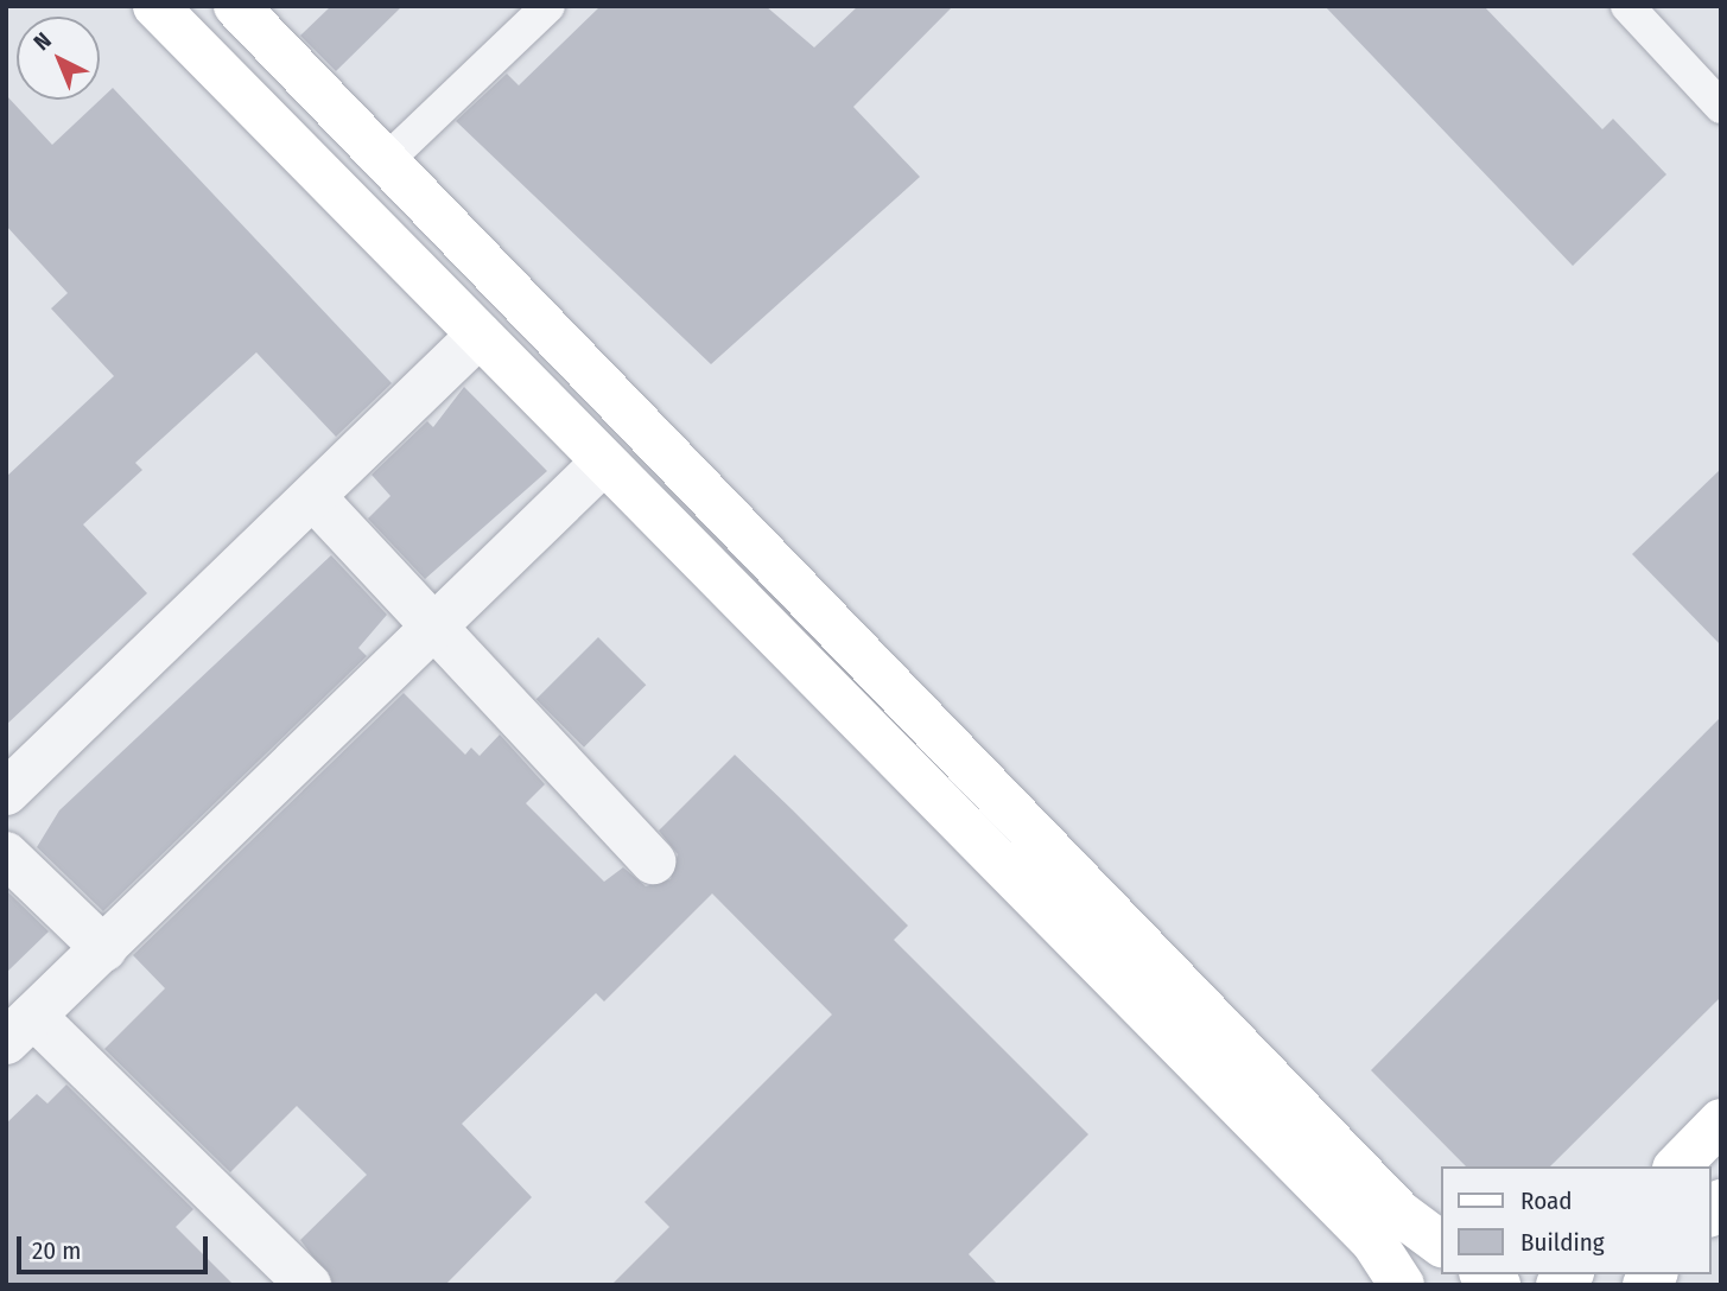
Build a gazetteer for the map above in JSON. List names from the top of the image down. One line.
{"legend":["Road","Building"],"scale_bar":"20 m","north":"top left"}
